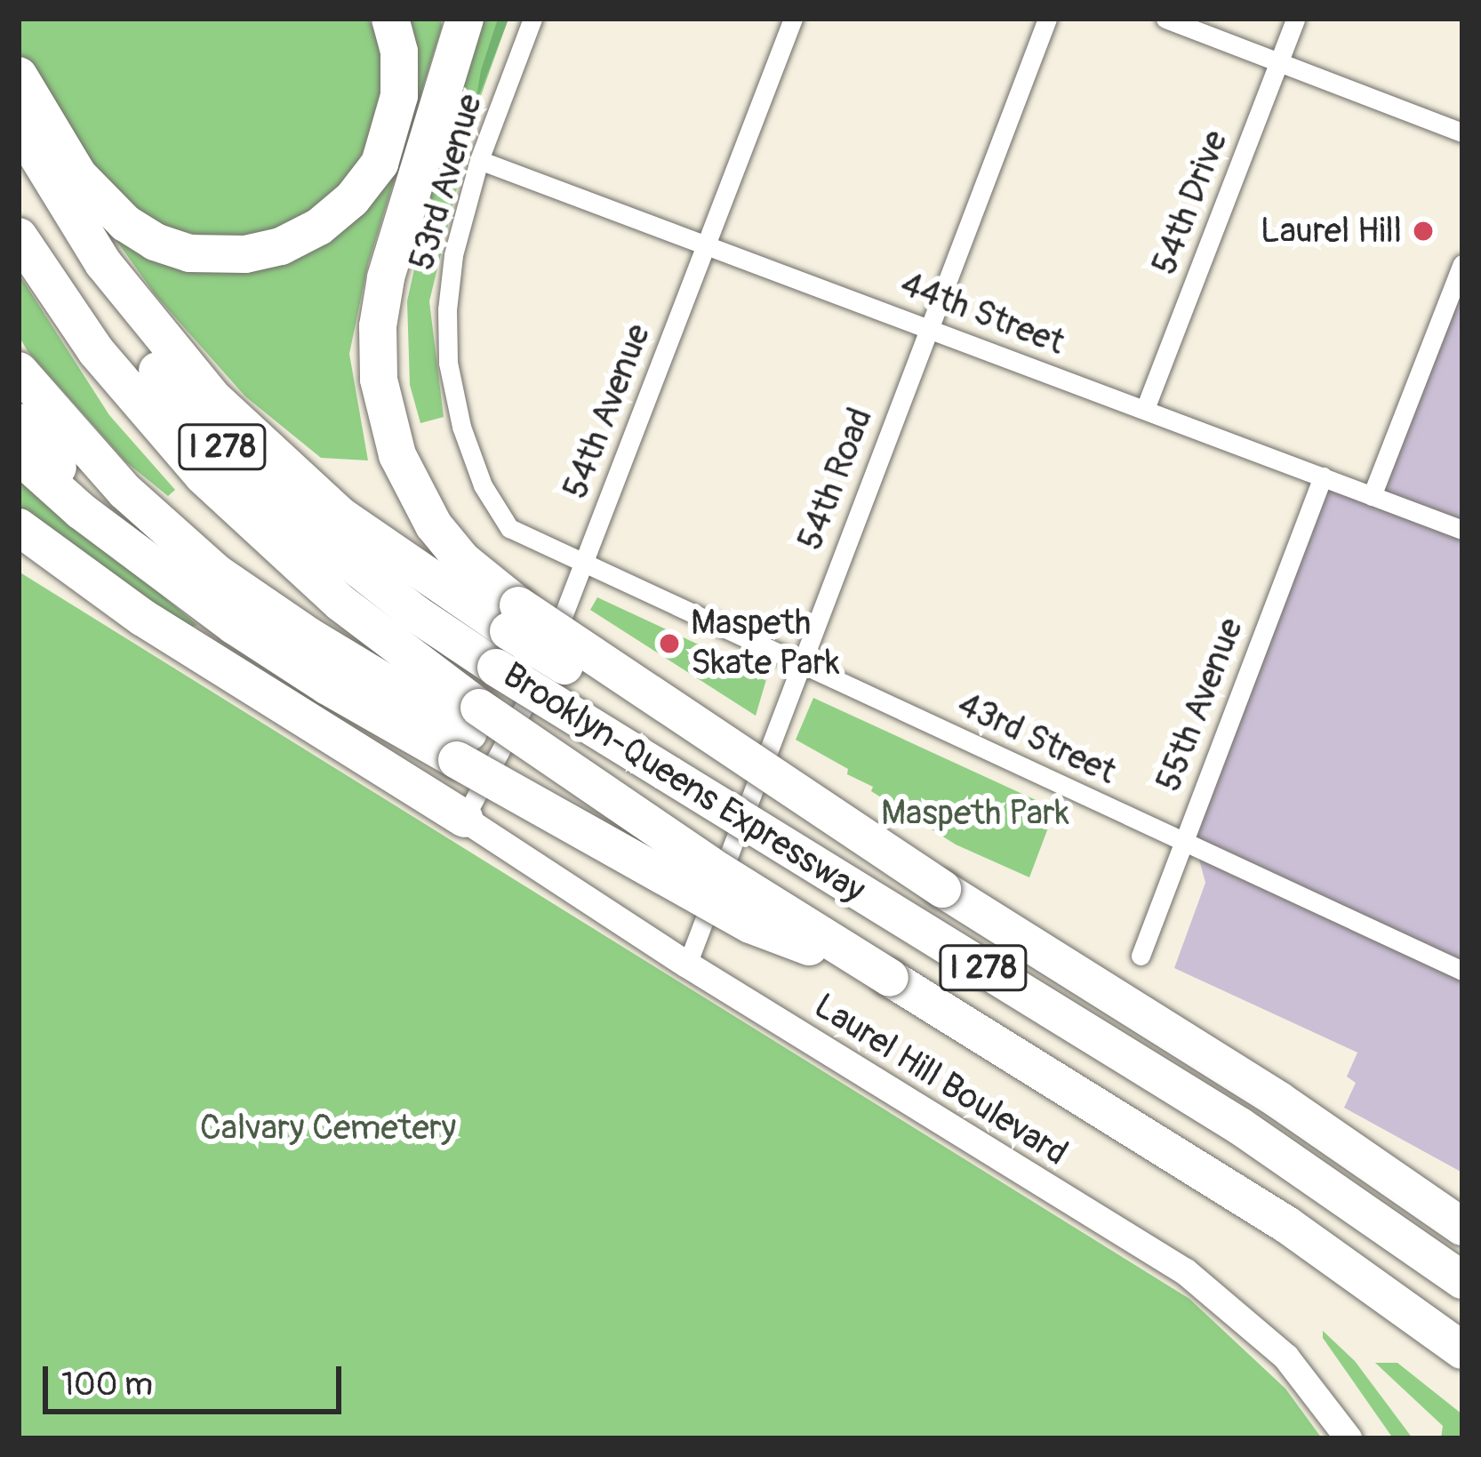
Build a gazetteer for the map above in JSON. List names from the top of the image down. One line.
{"streets":{"highway":["I 278","Brooklyn-Queens Expressway"],"main road":["Laurel Hill Boulevard"],"street":["53rd Avenue","54th Drive","44th Street","54th Avenue","54th Road","55th Avenue","43rd Street"]},"crossings":[["53rd Avenue","44th Street"],["53rd Avenue","54th Avenue"],["53rd Avenue","43rd Street"],["54th Drive","44th Street"],["44th Street","54th Avenue"],["44th Street","54th Road"],["44th Street","55th Avenue"],["54th Avenue","43rd Street"],["54th Avenue","Laurel Hill Boulevard"],["I 278","Brooklyn-Queens Expressway"],["54th Road","43rd Street"],["54th Road","Laurel Hill Boulevard"],["55th Avenue","43rd Street"]],"parks":["Maspeth Park","Calvary Cemetery"],"places":["Laurel Hill","Maspeth Skate Park"],"scale_bar":"100 m"}
